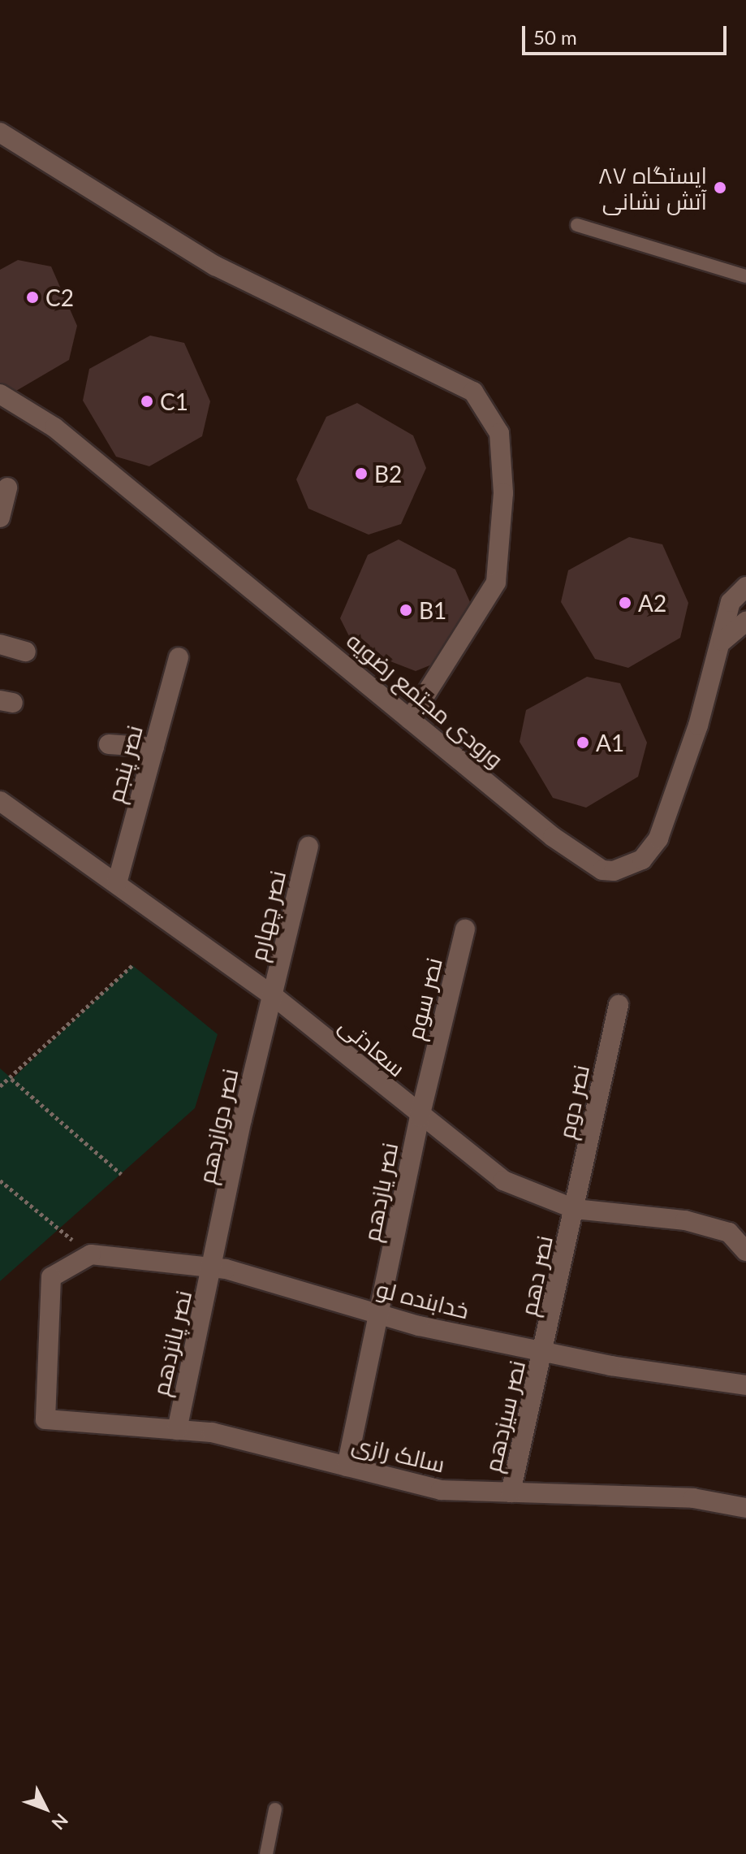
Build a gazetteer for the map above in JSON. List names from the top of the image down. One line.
{"streets":{"street":["ورودی مجتمع رضویه","نصر پنجم","نصر چهارم","نصر سوم","سعادتی","نصر دوم","نصر دوازدهم","نصر یازدهم","نصر دهم","خدابنده لو","نصر پانزدهم","نصر سیزدهم","سالک رازی"]},"crossings":[["نصر پنجم","سعادتی"],["نصر چهارم","سعادتی"],["نصر چهارم","نصر دوازدهم"],["نصر سوم","سعادتی"],["نصر سوم","نصر یازدهم"],["سعادتی","نصر دوم"],["سعادتی","نصر دوازدهم"],["سعادتی","نصر یازدهم"],["سعادتی","نصر دهم"],["نصر دوم","نصر دهم"],["نصر دوازدهم","خدابنده لو"],["نصر دوازدهم","نصر پانزدهم"],["نصر یازدهم","خدابنده لو"],["نصر یازدهم","سالک رازی"],["نصر دهم","خدابنده لو"],["نصر دهم","نصر سیزدهم"],["خدابنده لو","نصر پانزدهم"],["خدابنده لو","نصر سیزدهم"],["خدابنده لو","سالک رازی"],["نصر پانزدهم","سالک رازی"],["نصر سیزدهم","سالک رازی"]],"places":["ایستگاه ۸۷ آتش نشانی","C2","C1","B2","A2","B1","A1"],"scale_bar":"50 m","north":"bottom right"}
